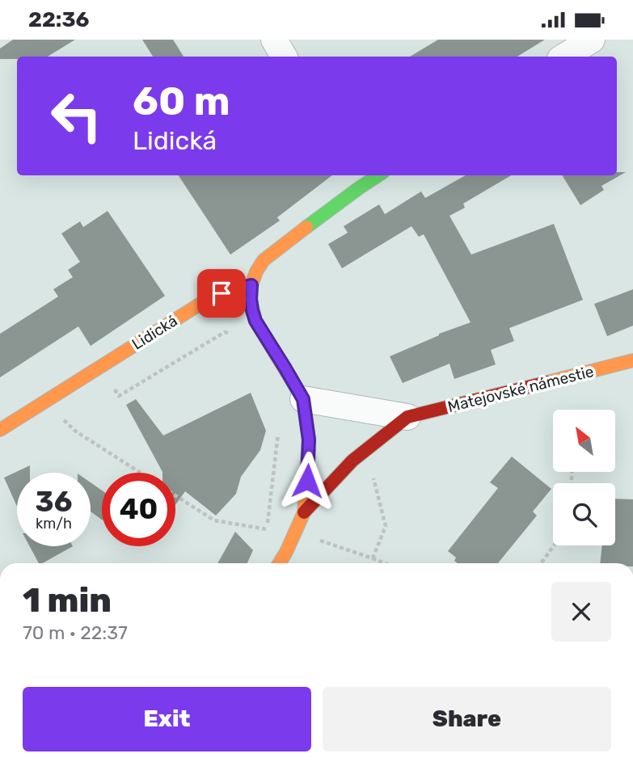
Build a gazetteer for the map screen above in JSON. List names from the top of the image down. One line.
{"streets":{"street":["Lidická","Matejovské námestie"]},"crossings":[["Lidická","Matejovské námestie"]],"north":"top left","page":{"status":"22:36","turn":["60 m","Lidická"],"speed":"36 km/h","limit":"40","heading":["1 min","70 m · 22:37"],"buttons":["Exit","Share"]}}
